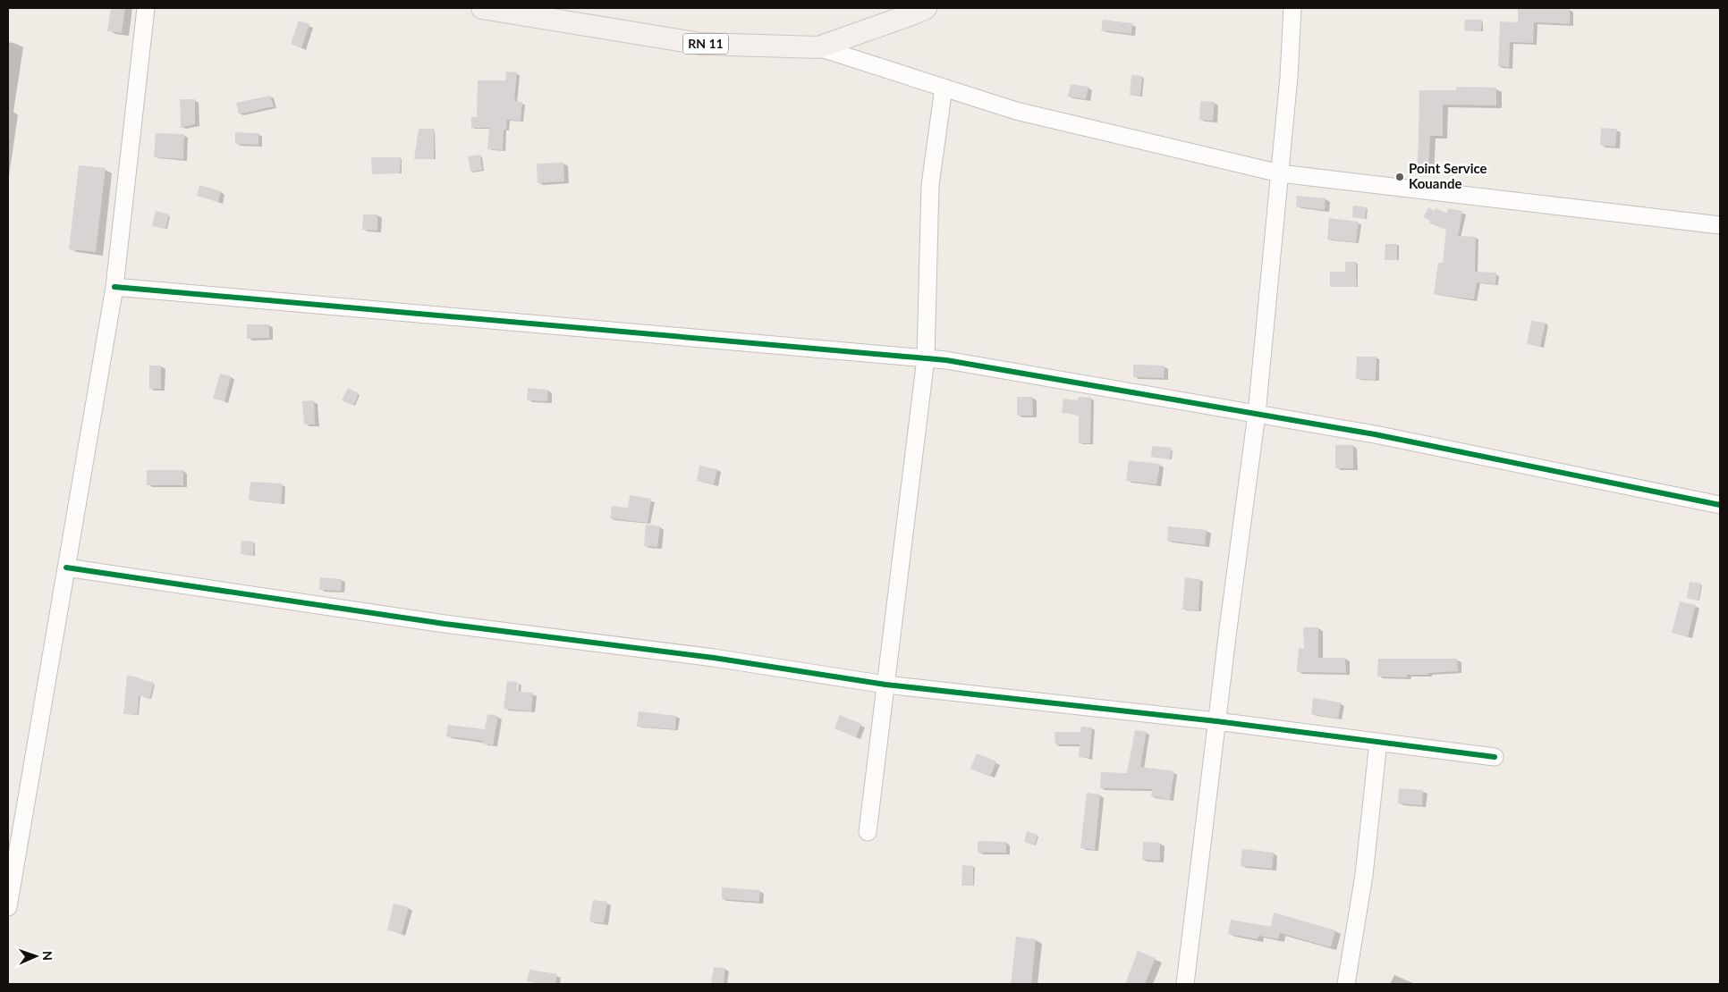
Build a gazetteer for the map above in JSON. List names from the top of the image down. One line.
{"streets":{"main road":["RN 11"]},"places":["Point Service Kouande"],"north":"right"}
